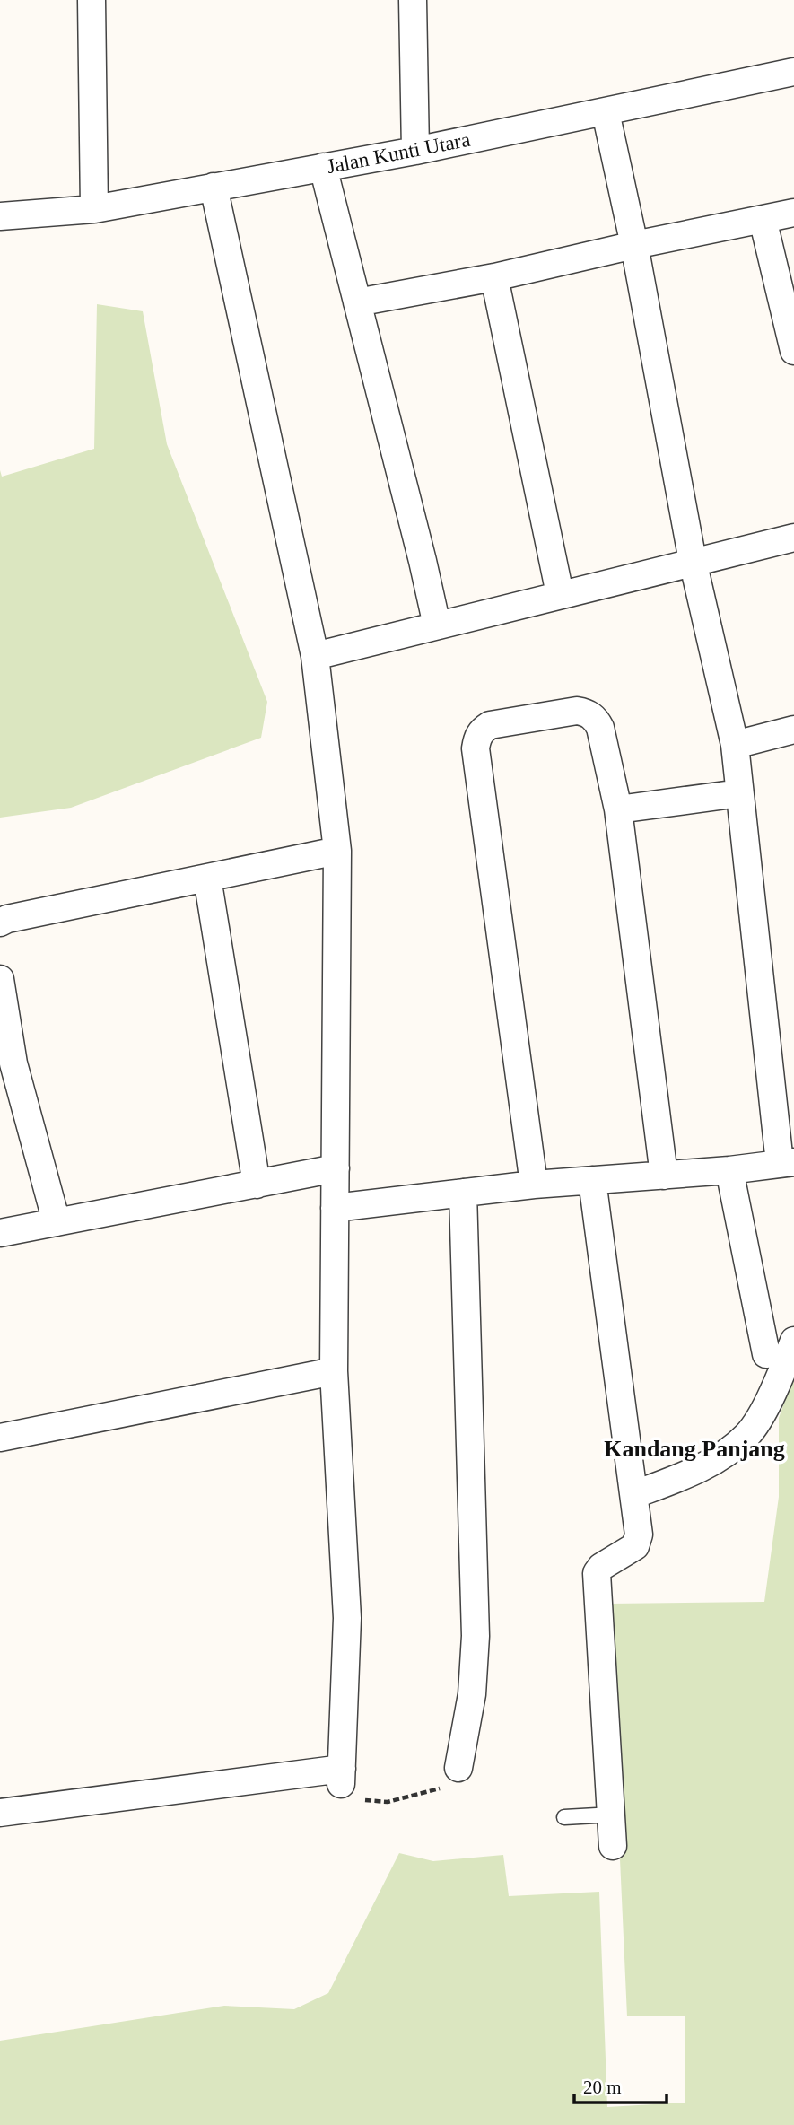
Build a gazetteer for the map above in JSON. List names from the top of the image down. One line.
{"streets":{"street":["Jalan Kunti Utara"]},"districts":["Kandang Panjang"],"scale_bar":"20 m"}
